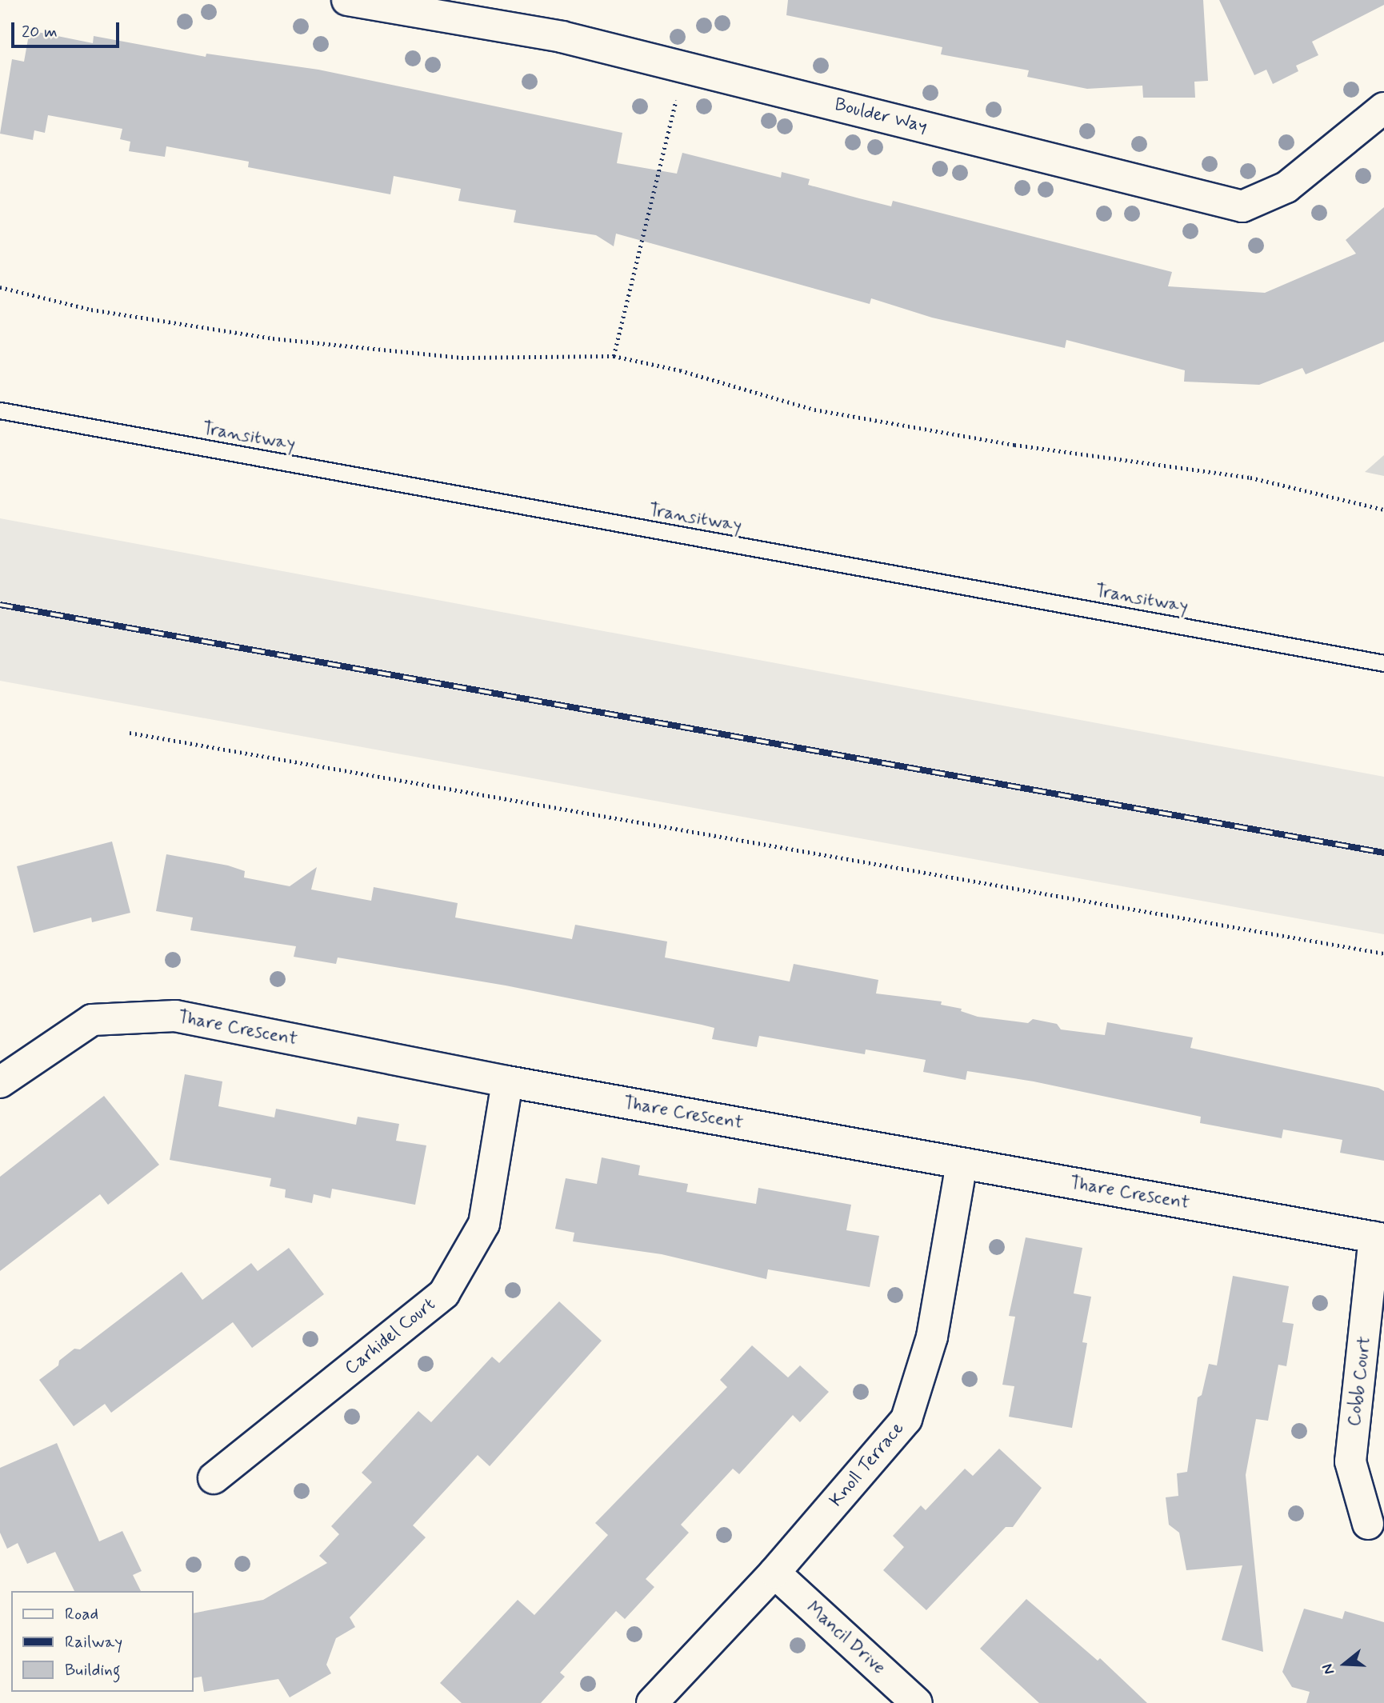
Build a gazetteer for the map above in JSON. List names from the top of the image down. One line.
{"streets":{"street":["Boulder Way","Thare Crescent","Carhidel Court","Cobb Court","Knoll Terrace","Mancil Drive"],"lane":["Transitway"]},"crossings":[["Thare Crescent","Carhidel Court"],["Thare Crescent","Cobb Court"],["Thare Crescent","Knoll Terrace"],["Knoll Terrace","Mancil Drive"]],"legend":["Road","Railway","Building"],"scale_bar":"20 m","north":"left"}
